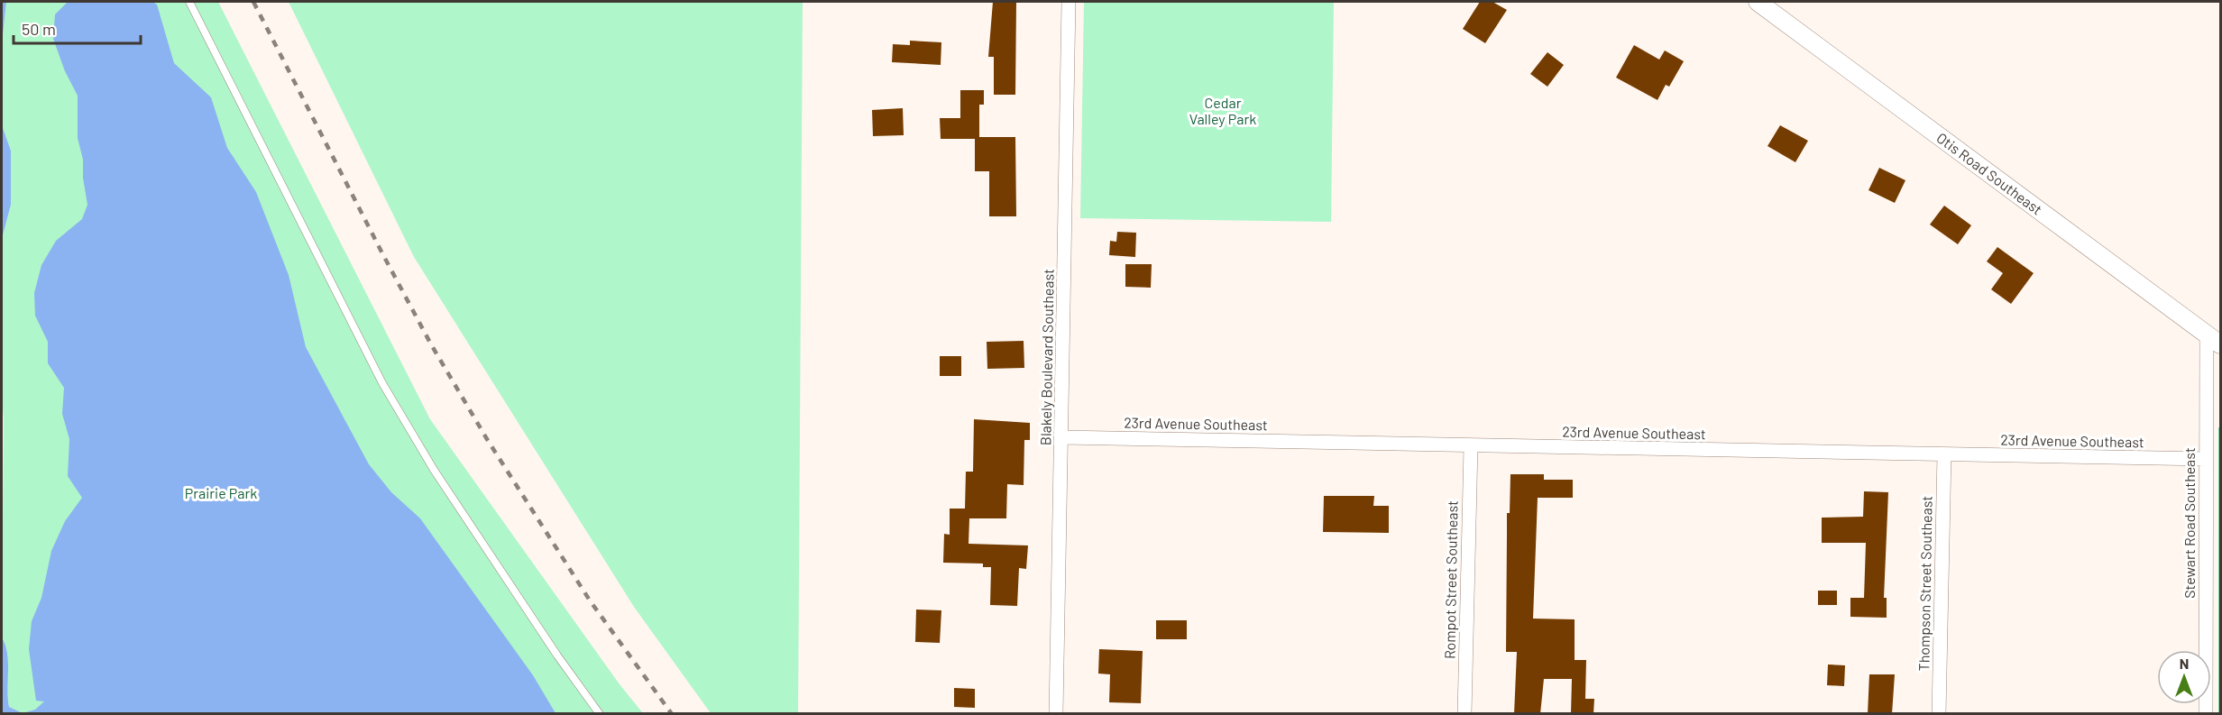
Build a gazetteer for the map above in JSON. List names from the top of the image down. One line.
{"streets":{"street":["Otis Road Southeast","Blakely Boulevard Southeast","23rd Avenue Southeast","Stewart Road Southeast","Rompot Street Southeast","Thompson Street Southeast"]},"crossings":[["Otis Road Southeast","Stewart Road Southeast"],["Blakely Boulevard Southeast","23rd Avenue Southeast"],["23rd Avenue Southeast","Stewart Road Southeast"],["23rd Avenue Southeast","Rompot Street Southeast"],["23rd Avenue Southeast","Thompson Street Southeast"]],"parks":["Cedar Valley Park","Prairie Park"],"scale_bar":"50 m","north":"top"}
